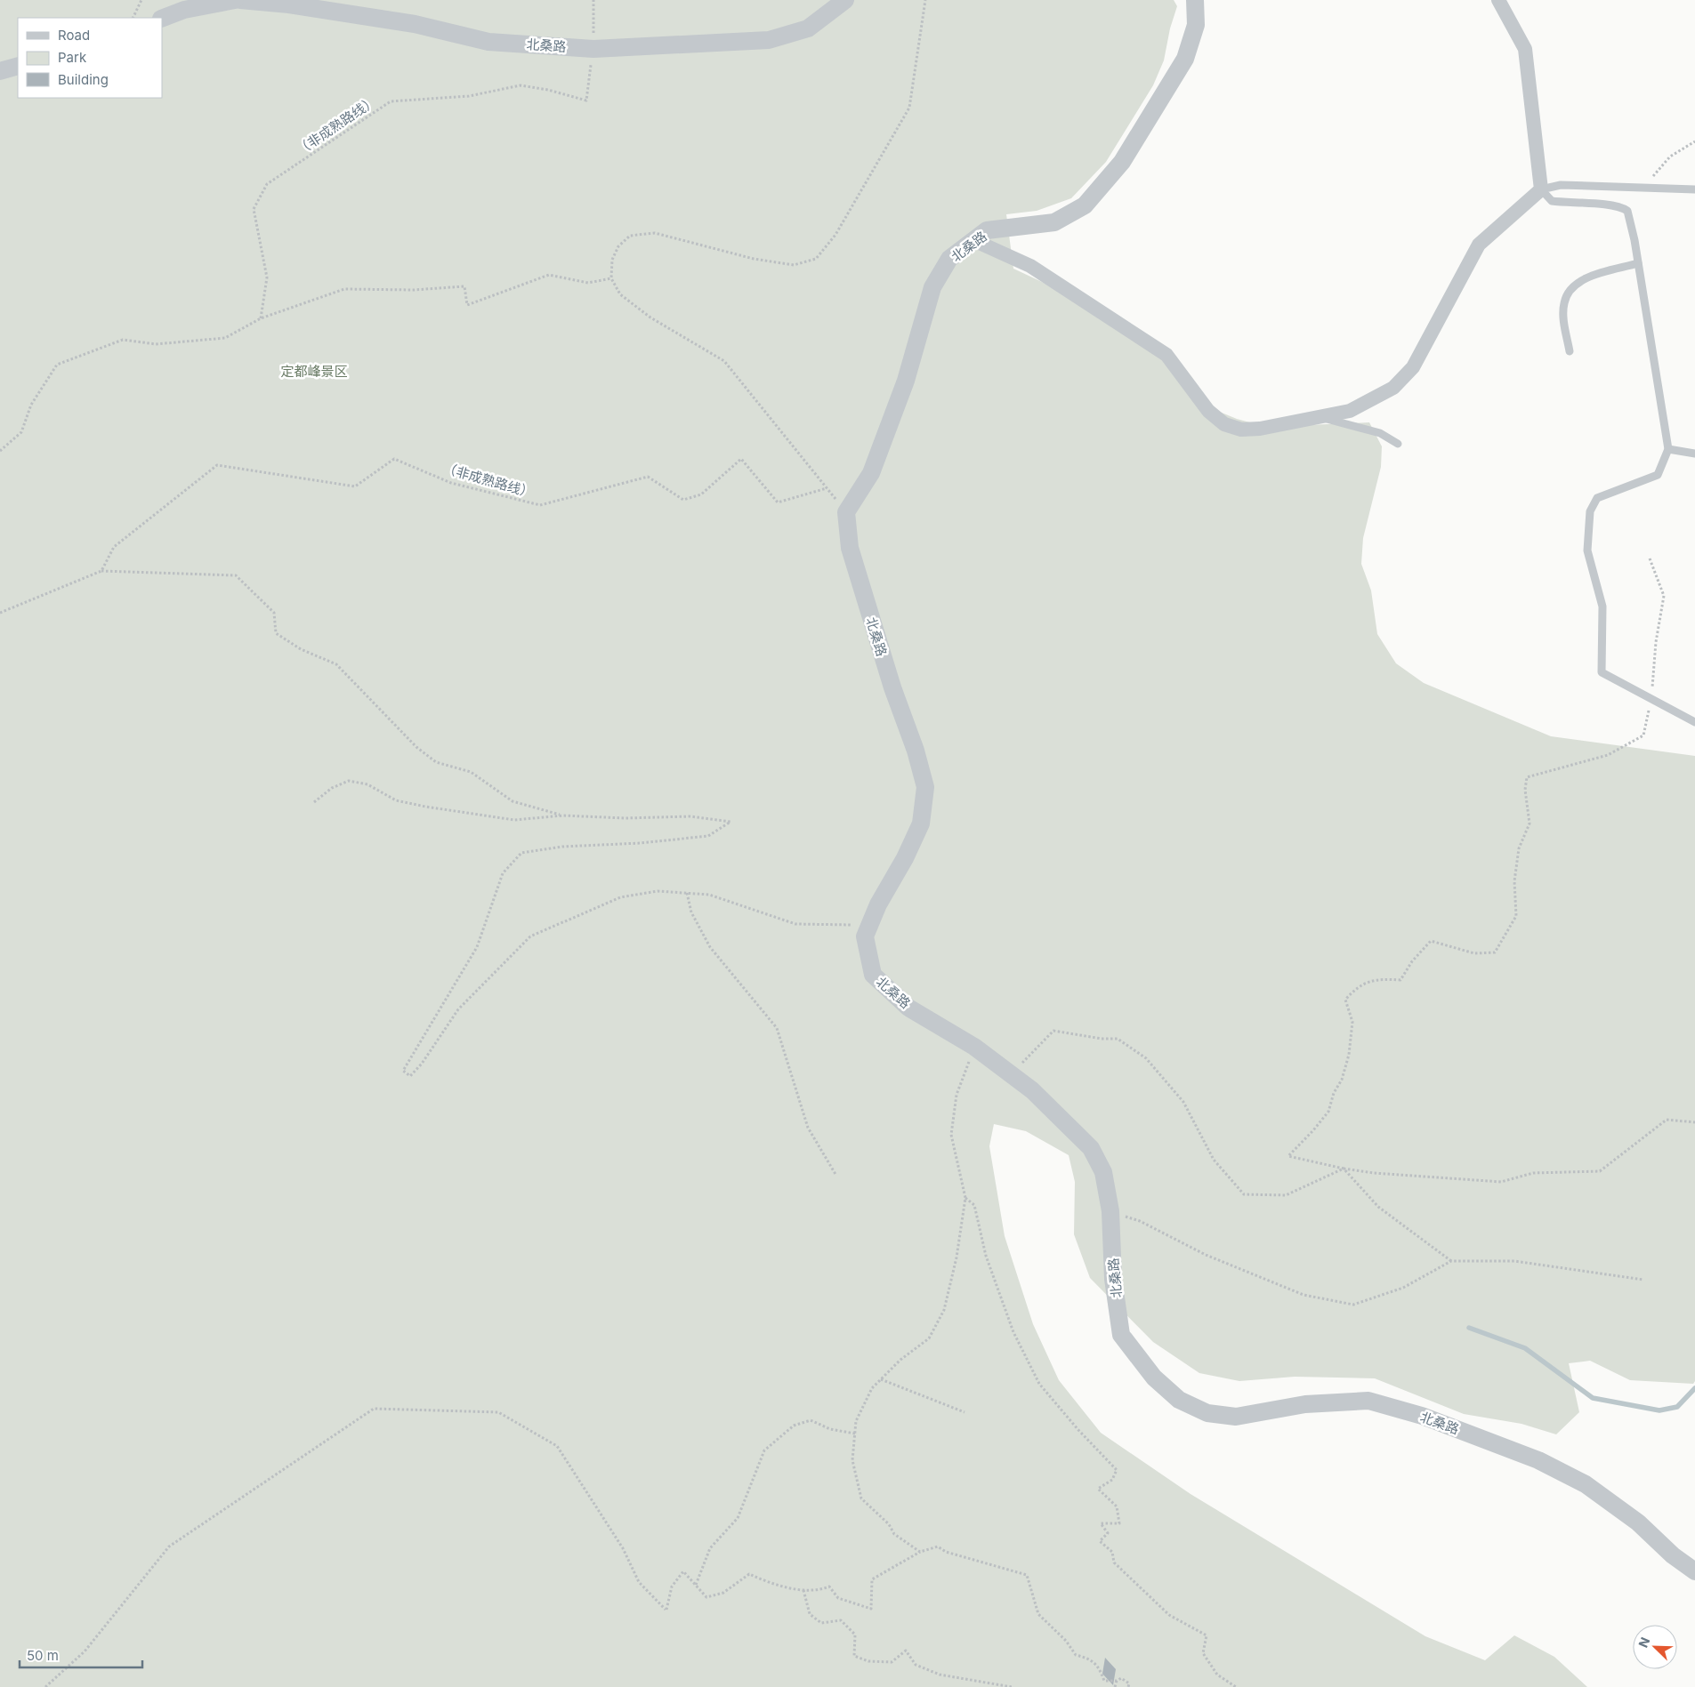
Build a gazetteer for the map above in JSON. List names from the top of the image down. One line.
{"streets":{"street":["北桑路"],"path":["（非成熟路线）"]},"crossings":[["北桑路","（非成熟路线）"]],"parks":["定都峰景区"],"legend":["Road","Park","Building"],"scale_bar":"50 m","north":"top left"}
